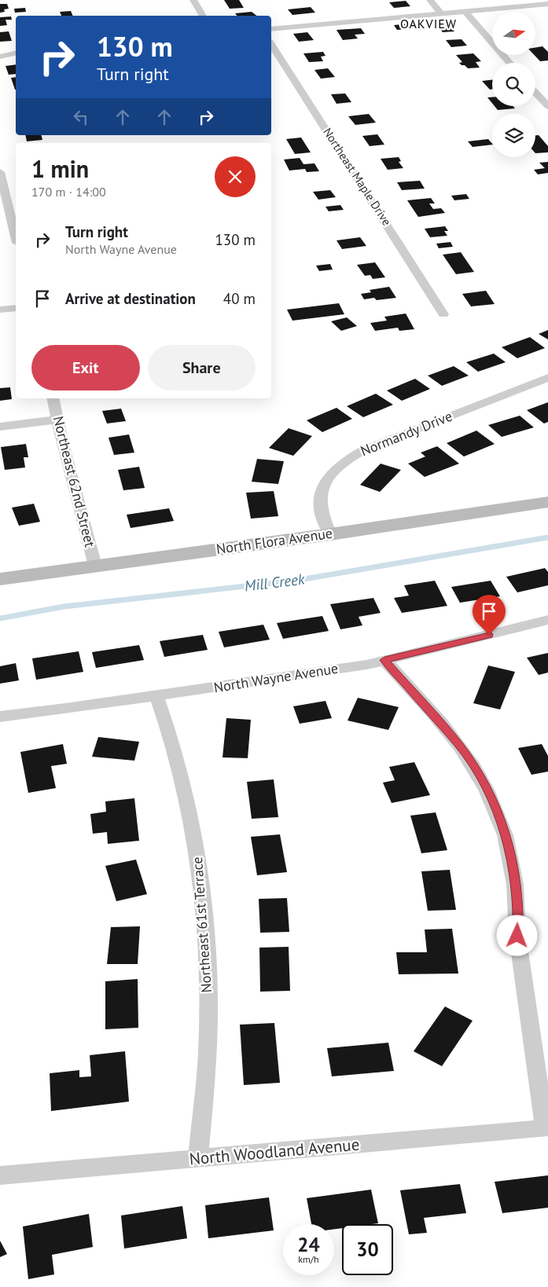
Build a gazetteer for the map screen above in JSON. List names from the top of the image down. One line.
{"streets":{"street":["Northeast Maple Drive","Normandy Drive","Northeast 62nd Street","North Flora Avenue","North Wayne Avenue","Northeast 61st Terrace","North Woodland Avenue"]},"crossings":[["Normandy Drive","North Flora Avenue"],["Northeast 62nd Street","North Flora Avenue"],["North Wayne Avenue","Northeast 61st Terrace"],["Northeast 61st Terrace","North Woodland Avenue"]],"districts":["OAKVIEW"],"water":["Mill Creek"],"north":"right","page":{"turn":["130 m","Turn right"],"heading":["1 min","170 m · 14:00"],"list":[{"name":"Turn right","note":"North Wayne Avenue","value":"130 m"},{"name":"Arrive at destination","value":"40 m"}],"buttons":["Exit","Share"],"speed":"24 km/h","limit":"30"}}
